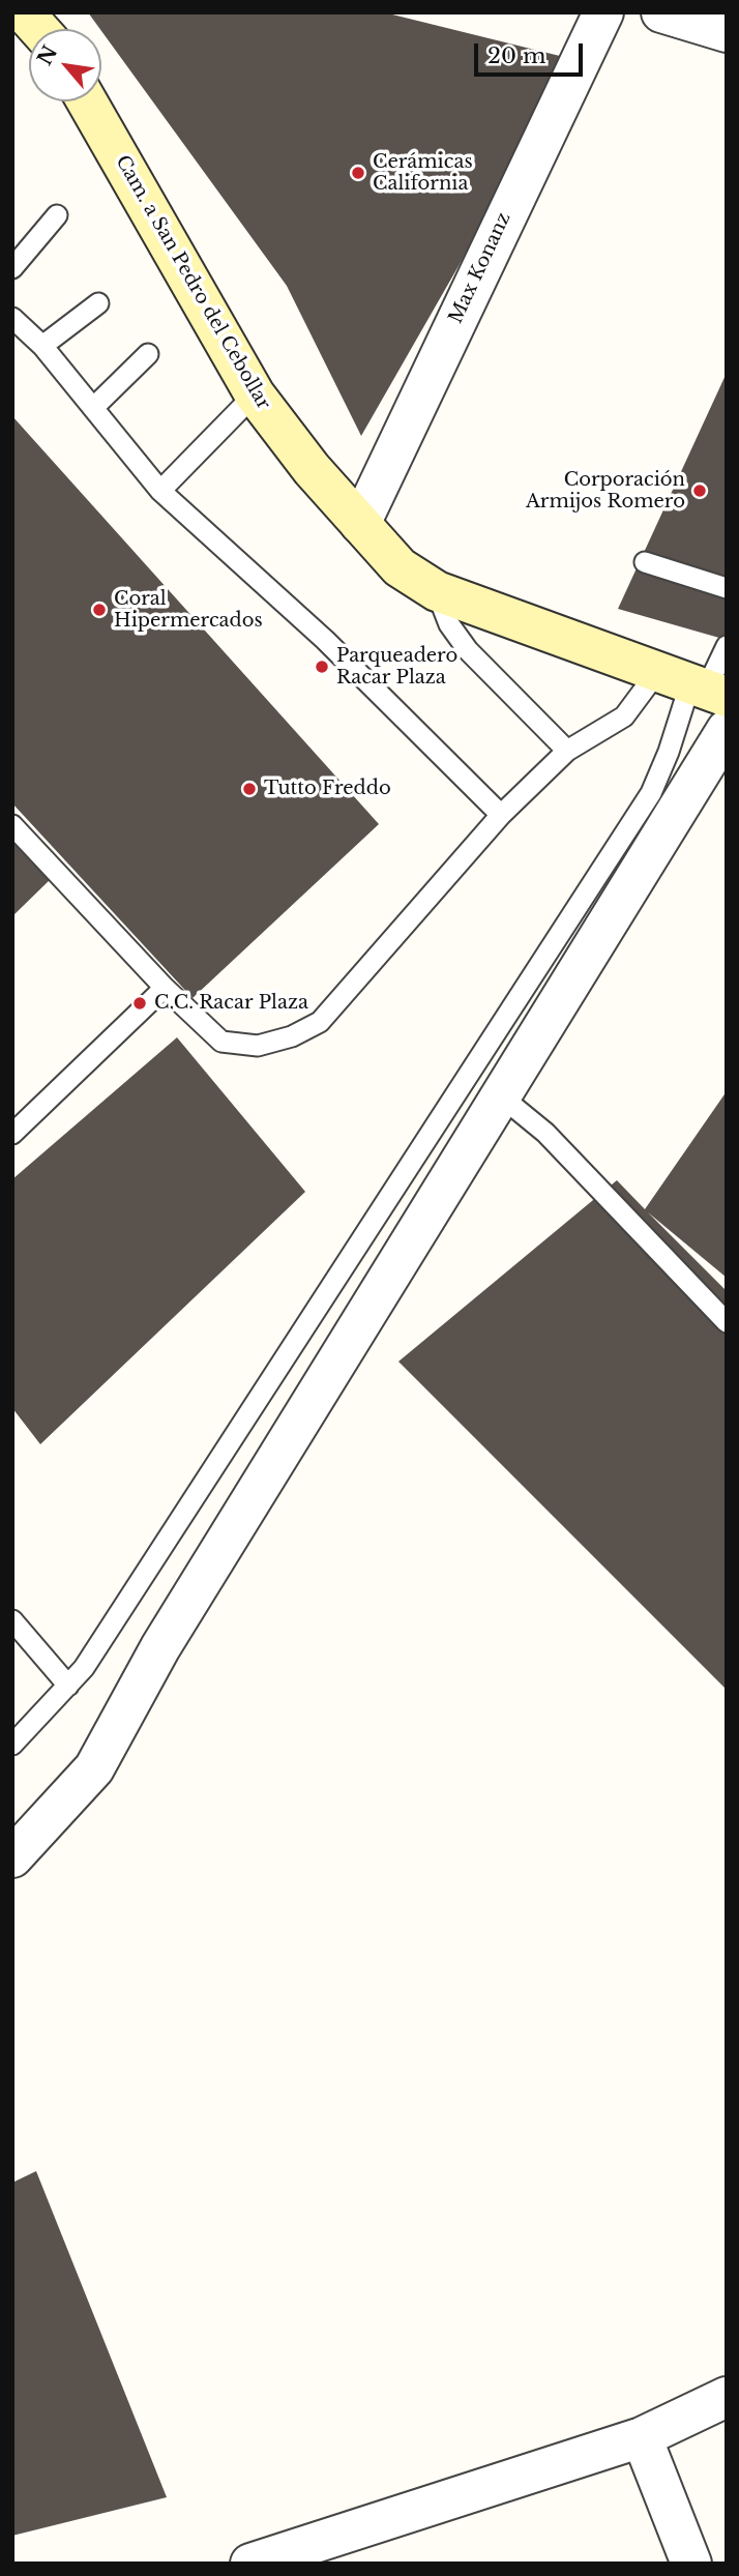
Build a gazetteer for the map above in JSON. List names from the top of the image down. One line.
{"streets":{"street":["Max Konanz","Cam. a San Pedro del Cebollar"]},"crossings":[["Max Konanz","Cam. a San Pedro del Cebollar"]],"places":["Cerámicas California","Corporación Armijos Romero","Coral Hipermercados","Parqueadero Racar Plaza","Tutto Freddo","C.C. Racar Plaza"],"scale_bar":"20 m","north":"top left"}
